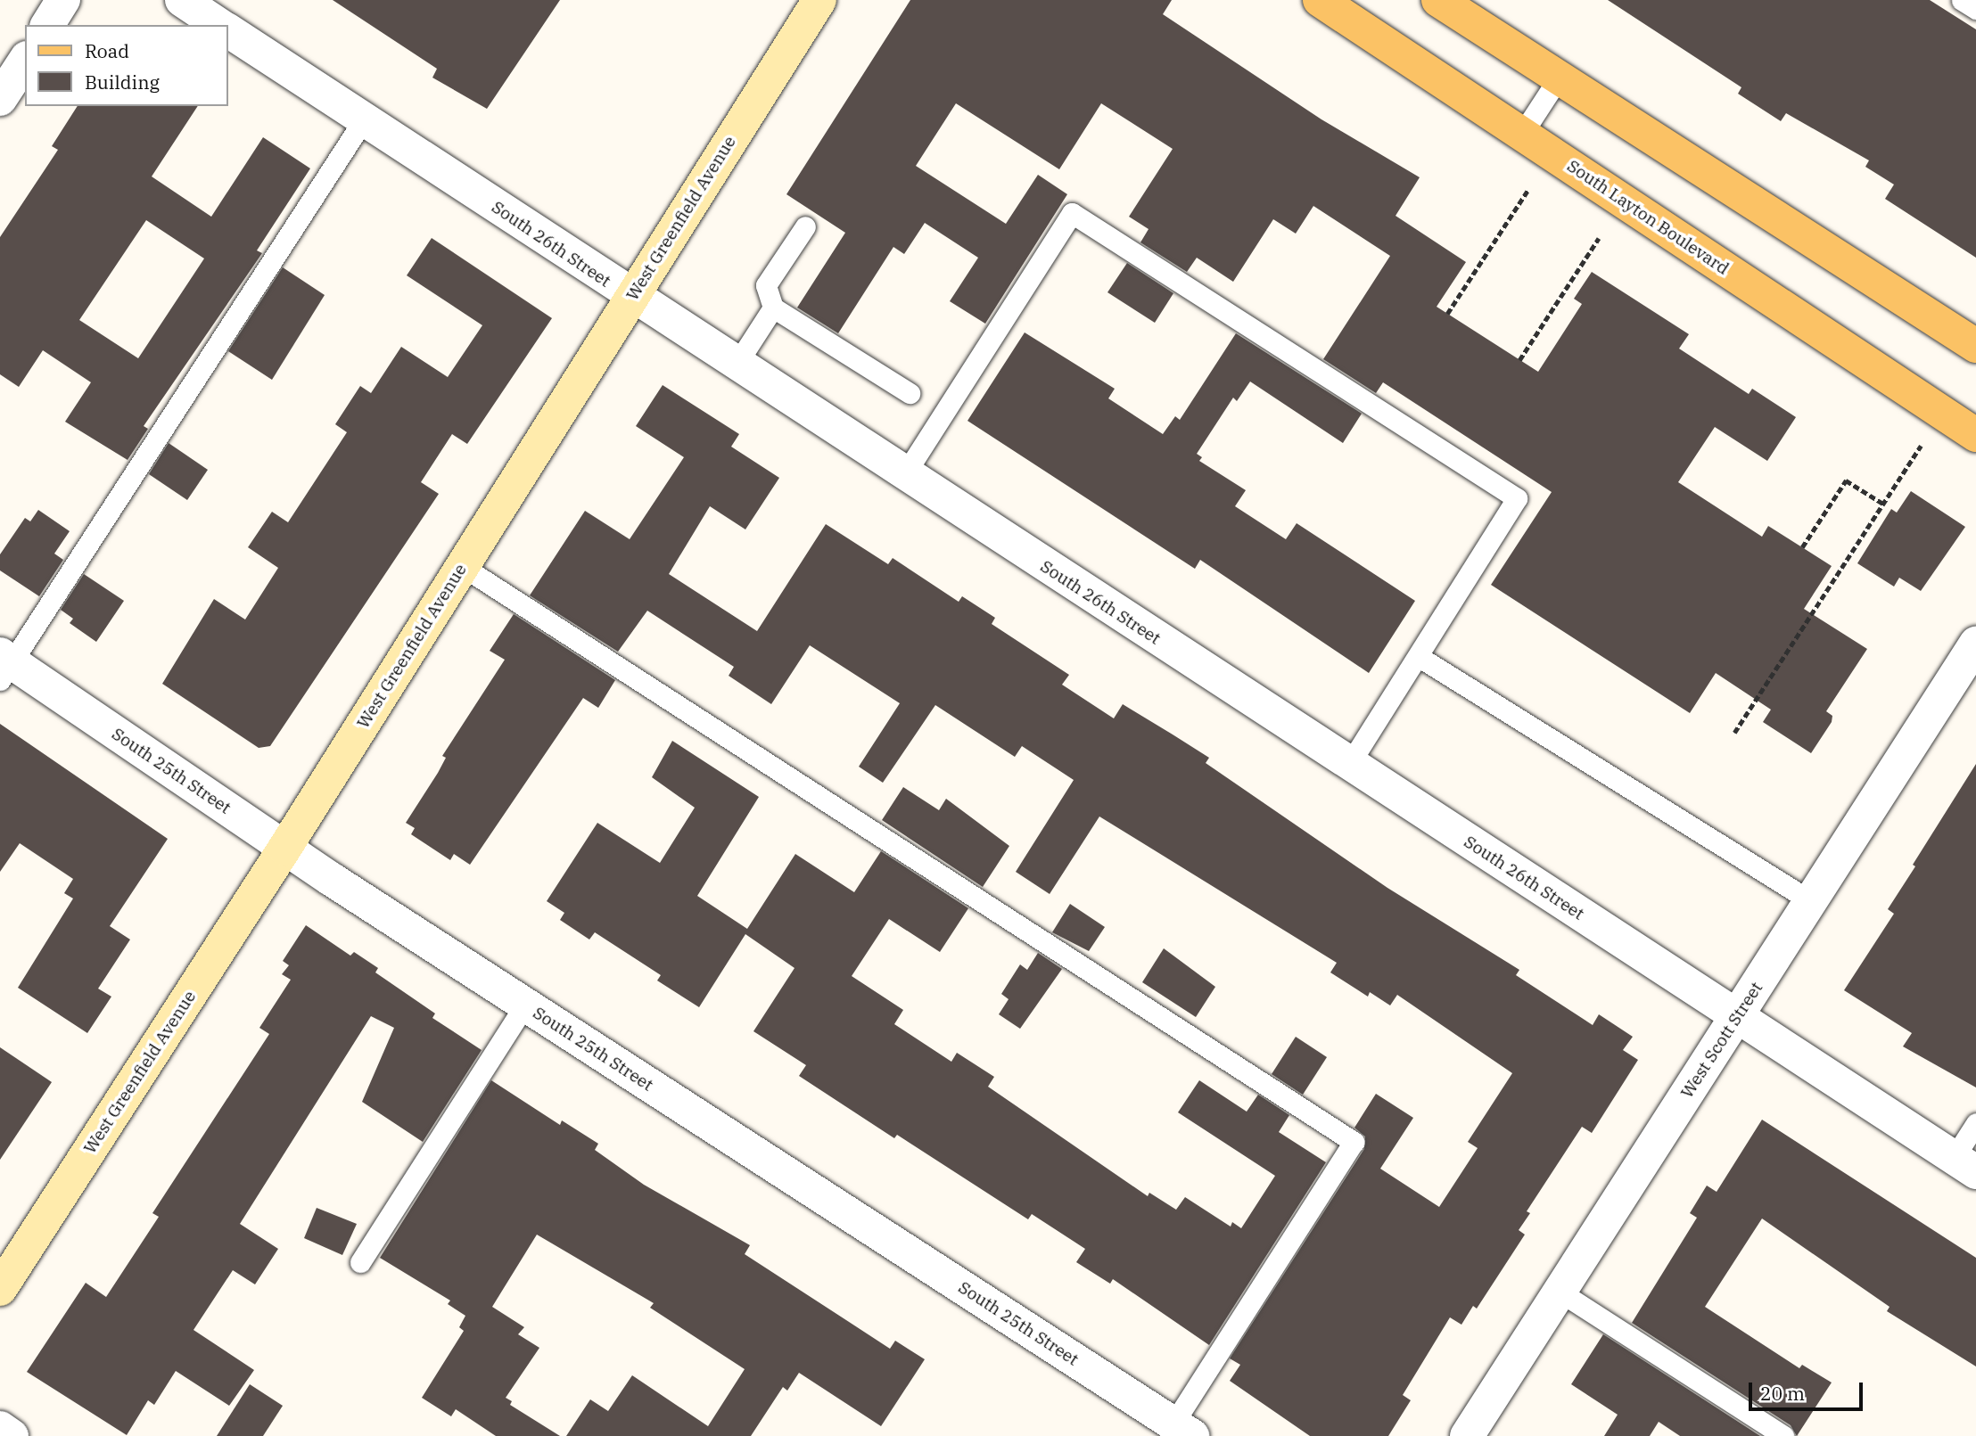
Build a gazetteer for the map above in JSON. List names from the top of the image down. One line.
{"streets":{"main road":["South Layton Boulevard","West Greenfield Avenue"],"street":["South 26th Street","South 25th Street","West Scott Street"]},"crossings":[["West Greenfield Avenue","South 26th Street"],["West Greenfield Avenue","South 25th Street"],["South 26th Street","West Scott Street"]],"legend":["Road","Building"],"scale_bar":"20 m"}
